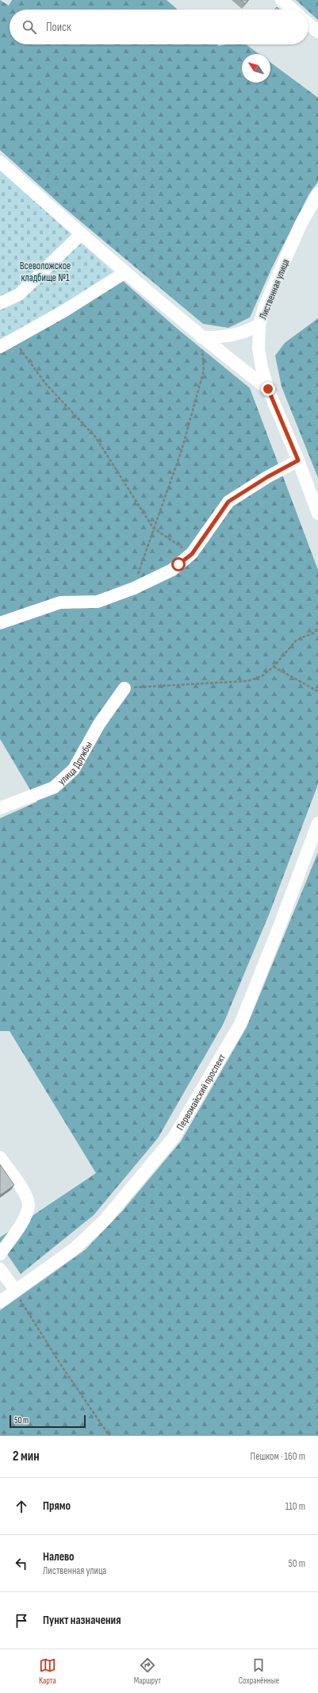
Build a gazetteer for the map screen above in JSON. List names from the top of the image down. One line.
{"streets":{"street":["Лиственная улица","улица Дружбы","Первомайский проспект"]},"parks":["Всеволожское кладбище №1"],"scale_bar":"50 m","north":"top left","page":{"search":"Поиск","scale":"50 m","heading":["2 мин","Пешком · 160 m"],"list":[["Прямо","110 m"],["Налево","Лиственная улица","50 m"],"Пункт назначения"],"nav":["Карта","Маршрут","Сохранённые"]}}
